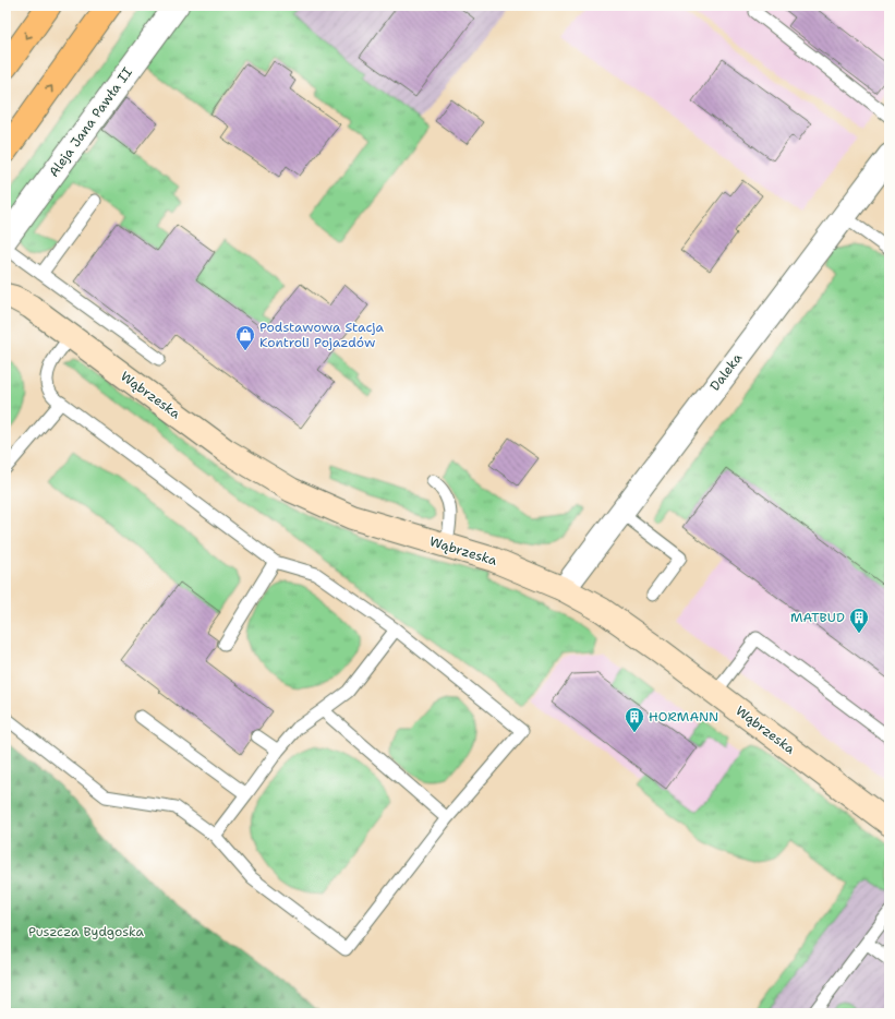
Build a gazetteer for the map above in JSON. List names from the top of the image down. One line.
{"streets":{"street":["Aleja Jana Pawła II","Daleka","Wąbrzeska"]},"crossings":[["Daleka","Wąbrzeska"]],"parks":["Puszcza Bydgoska"],"places":{"shop":["Podstawowa Stacja Kontroli Pojazdów"],"building":["MATBUD","HORMANN"]}}
